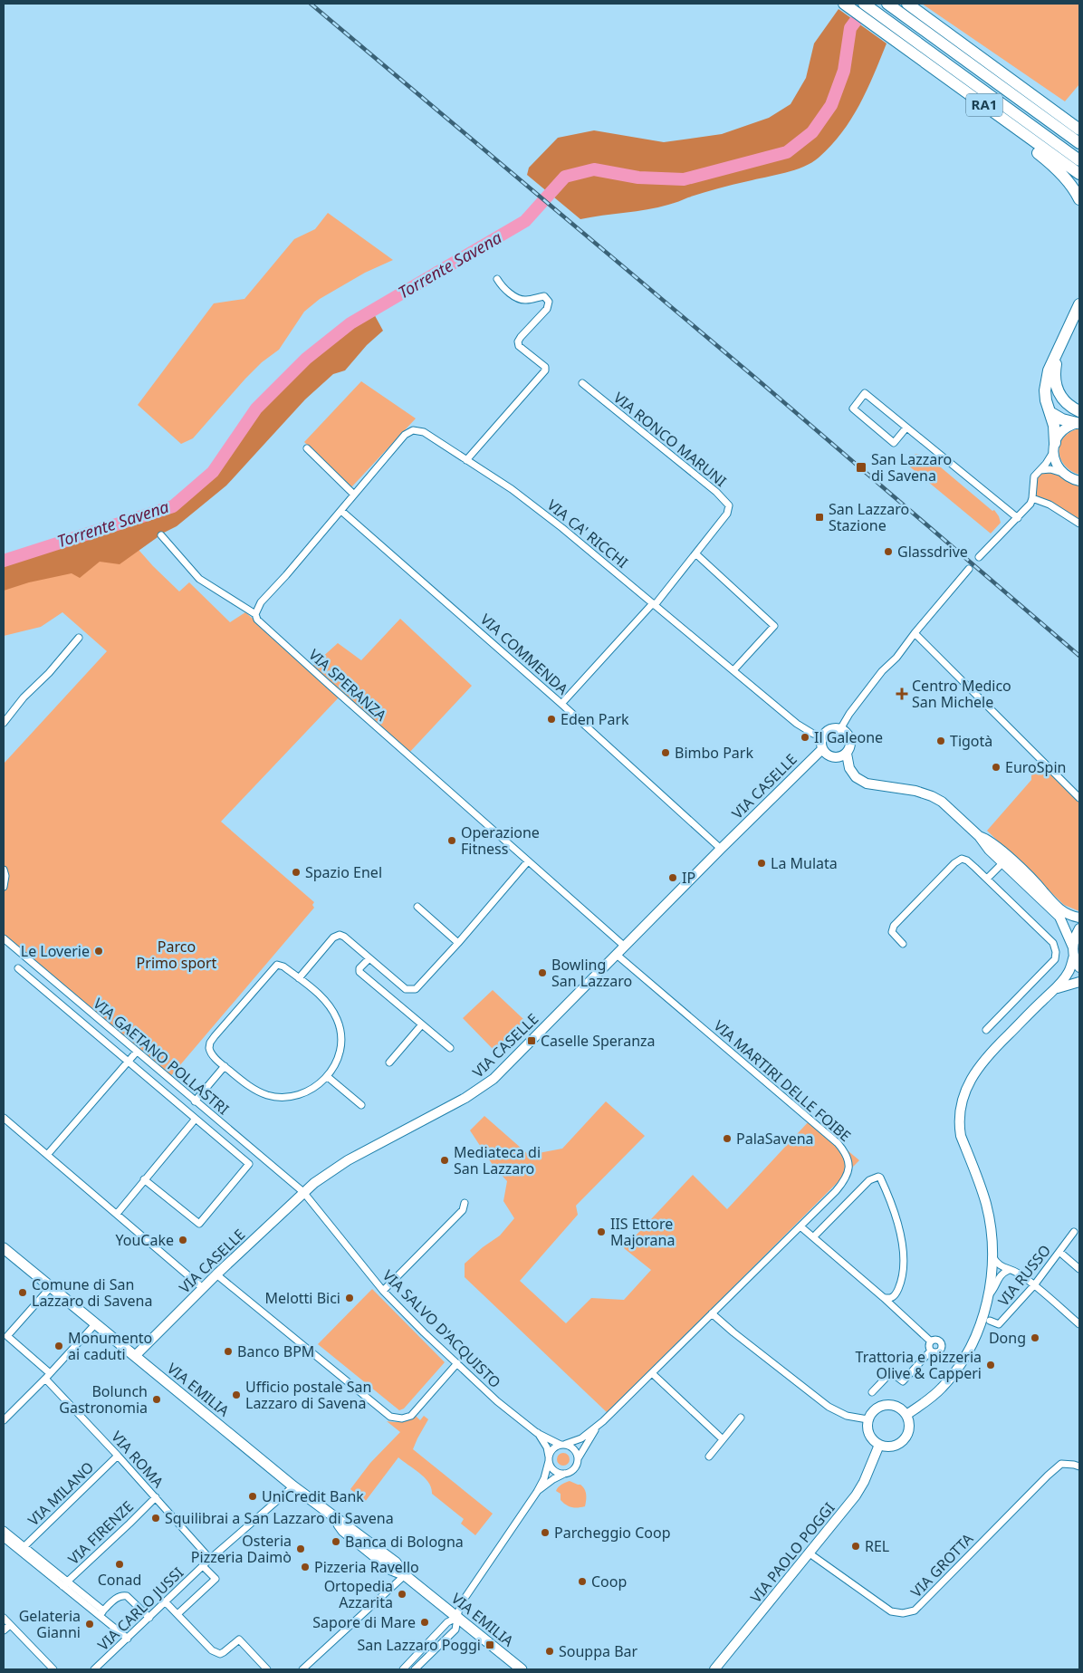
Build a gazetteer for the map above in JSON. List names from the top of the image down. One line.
{"streets":{"highway":["RA1"],"main road":["VIA EMILIA"],"street":["VIA RONCO MARUNI","VIA CA' RICCHI","VIA COMMENDA","VIA SPERANZA","VIA CASELLE","VIA GAETANO POLLASTRI","VIA MARTIRI DELLE FOIBE","VIA RUSSO","VIA SALVO D'ACQUISTO","VIA ROMA","VIA MILANO","VIA FIRENZE","VIA PAOLO POGGI","VIA GROTTA","VIA CARLO JUSSI"]},"crossings":[["VIA RONCO MARUNI","VIA CA' RICCHI"],["VIA RONCO MARUNI","VIA COMMENDA"],["VIA CA' RICCHI","VIA CASELLE"],["VIA COMMENDA","VIA CASELLE"],["VIA SPERANZA","VIA CASELLE"],["VIA CASELLE","VIA GAETANO POLLASTRI"],["VIA CASELLE","VIA MARTIRI DELLE FOIBE"],["VIA CASELLE","VIA SALVO D'ACQUISTO"],["VIA CASELLE","VIA EMILIA"],["VIA GAETANO POLLASTRI","VIA SALVO D'ACQUISTO"],["VIA MARTIRI DELLE FOIBE","VIA EMILIA"],["VIA EMILIA","VIA ROMA"],["VIA EMILIA","VIA CARLO JUSSI"],["VIA ROMA","VIA MILANO"],["VIA ROMA","VIA FIRENZE"],["VIA ROMA","VIA CARLO JUSSI"],["VIA PAOLO POGGI","VIA GROTTA"]],"water":["Torrente Savena"],"parks":["Parco Primo sport"],"places":{"transit":["San Lazzaro di Savena","San Lazzaro Stazione","Caselle Speranza","San Lazzaro Poggi"],"other":["Glassdrive","Eden Park","Il Galeone","Tigotà","Bimbo Park","EuroSpin","Operazione Fitness","La Mulata","Spazio Enel","IP","Le Loverie","Bowling San Lazzaro","PalaSavena","Mediateca di San Lazzaro","IIS Ettore Majorana","YouCake","Comune di San Lazzaro di Savena","Melotti Bici","Dong","Monumento ai caduti","Banco BPM","Trattoria e pizzeria Olive & Capperi","Ufficio postale San Lazzaro di Savena","Bolunch Gastronomia","UniCredit Bank","Squilibrai a San Lazzaro di Savena","Parcheggio Coop","Banca di Bologna","REL","Osteria Pizzeria Daimò","Conad","Pizzeria Ravello","Coop","Ortopedia Azzarita","Sapore di Mare","Gelateria Gianni","Souppa Bar"],"health":["Centro Medico San Michele"]}}
